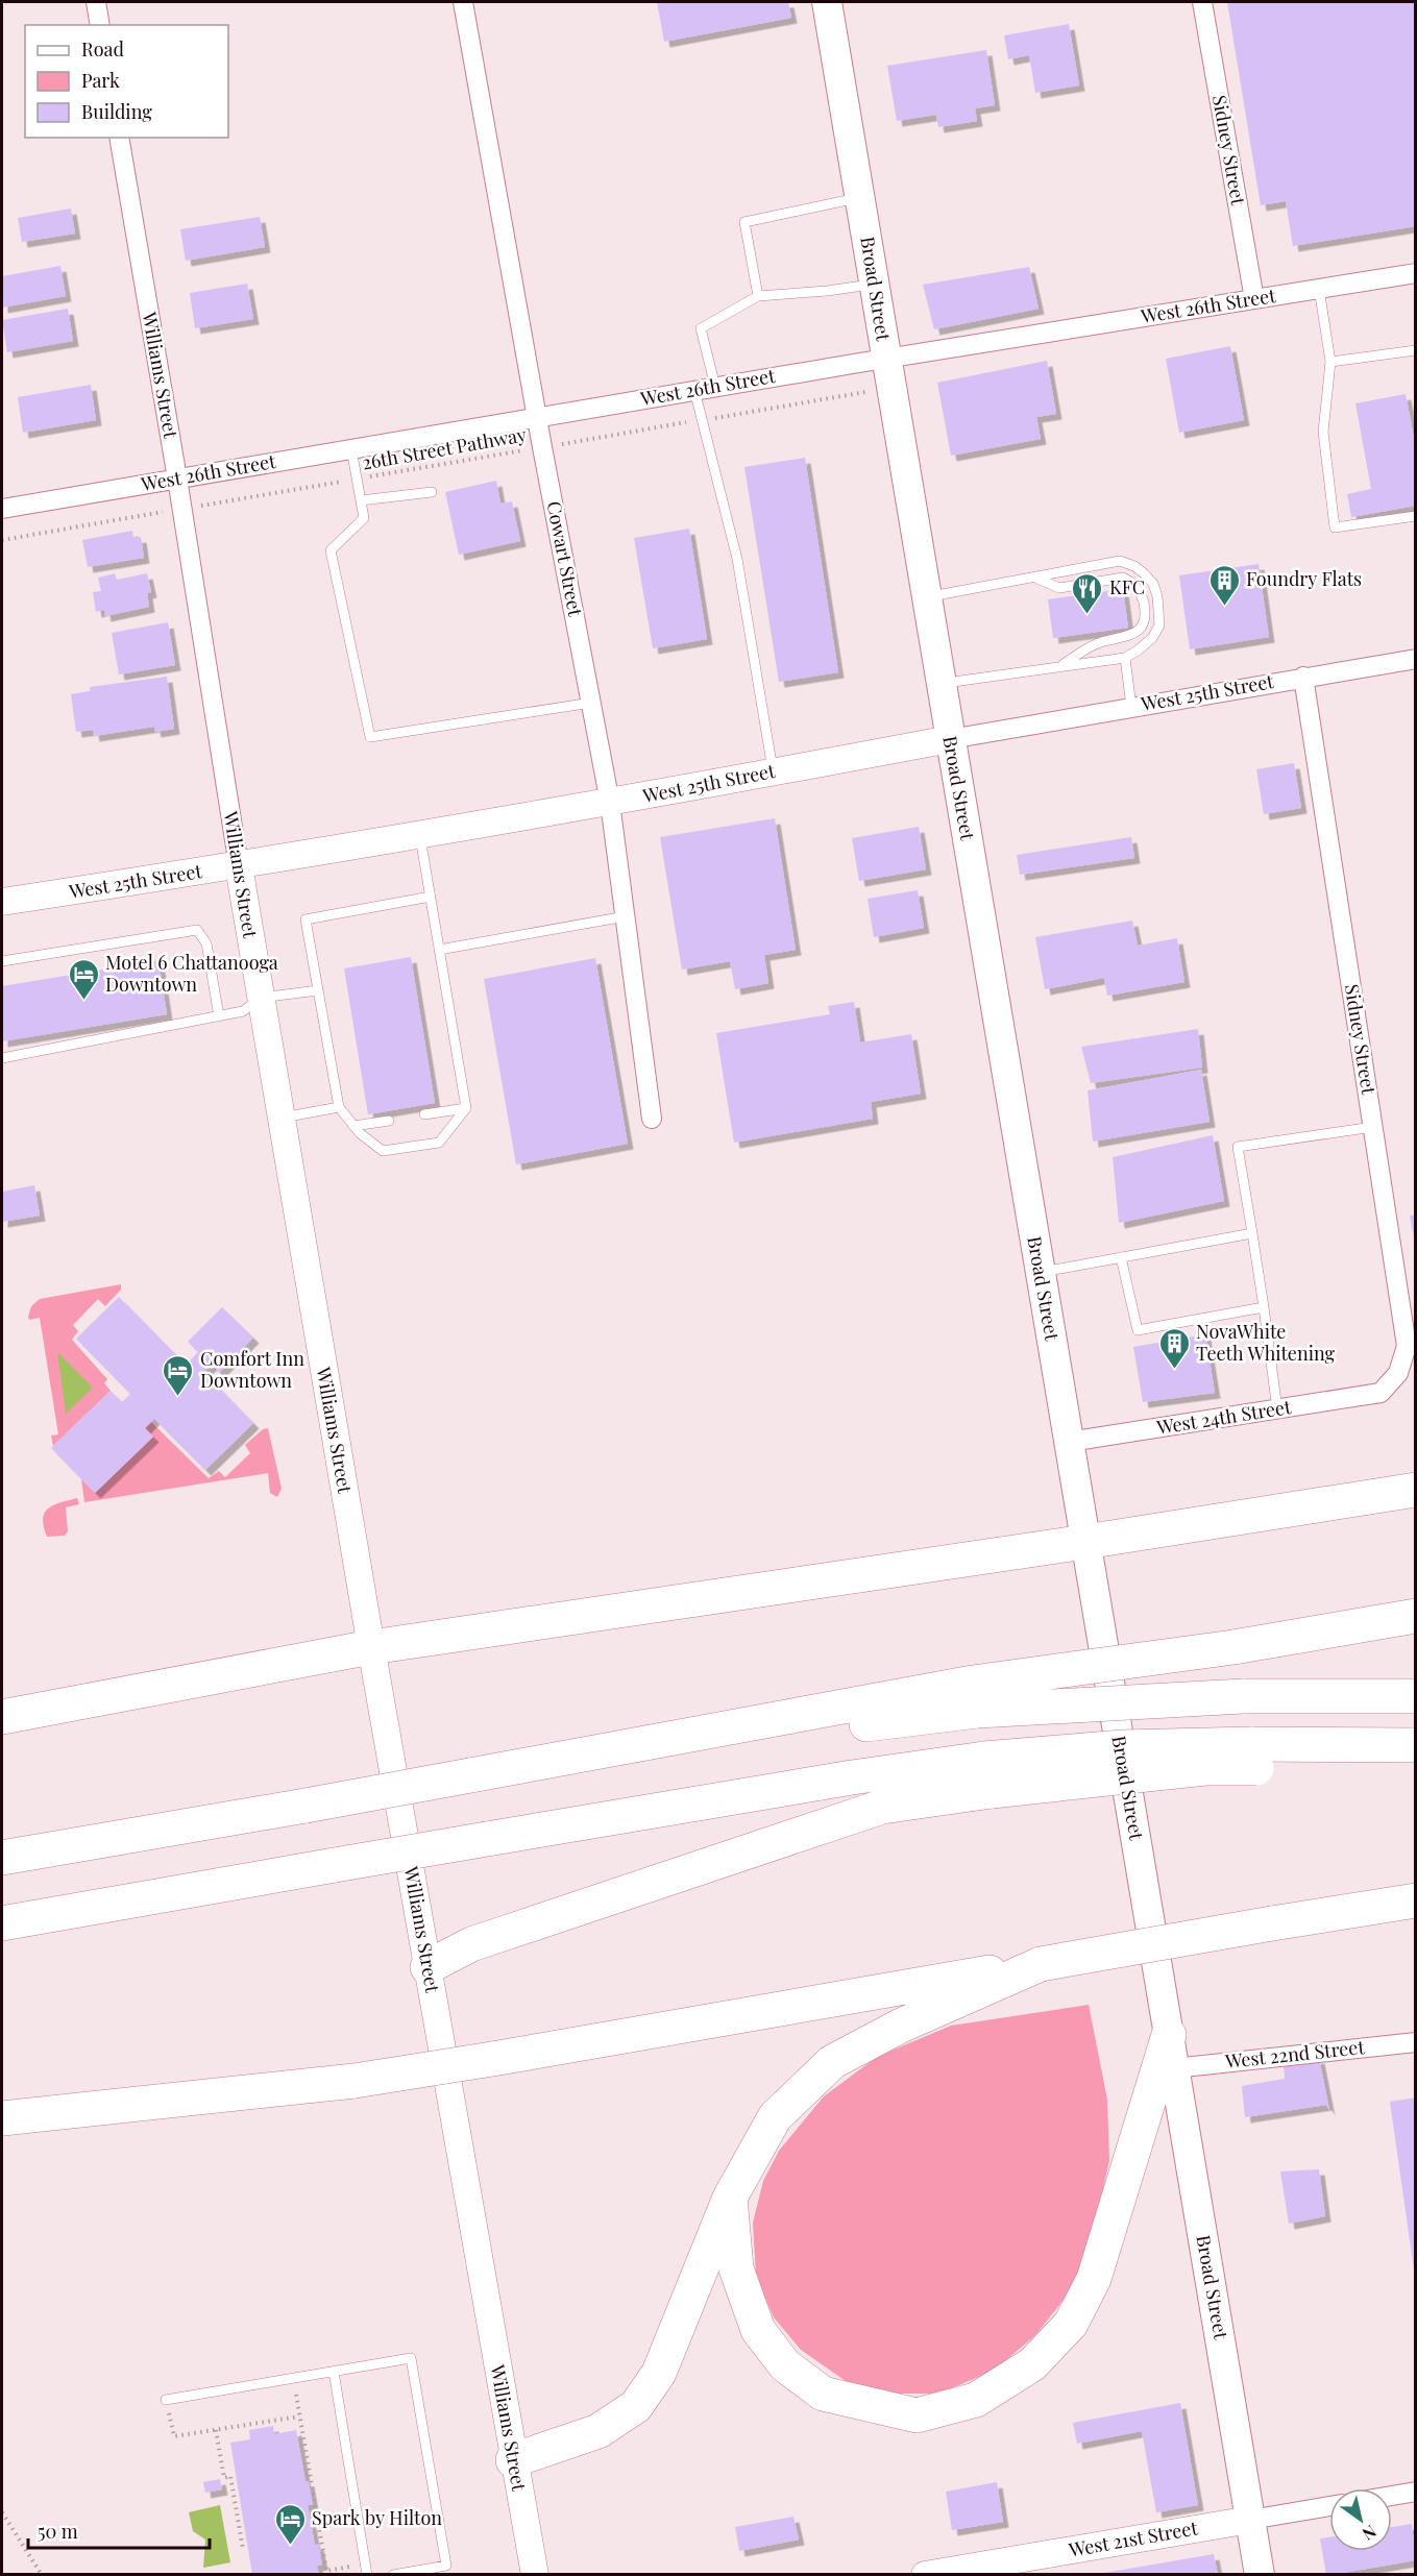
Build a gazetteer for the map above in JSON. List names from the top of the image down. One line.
{"streets":{"main road":["Broad Street"],"street":["Sidney Street","West 26th Street","Williams Street","Cowart Street","West 25th Street","West 24th Street","West 22nd Street","West 21st Street"],"path":["26th Street Pathway"]},"crossings":[["Sidney Street","West 26th Street"],["Sidney Street","West 25th Street"],["Sidney Street","West 24th Street"],["Broad Street","West 26th Street"],["Broad Street","26th Street Pathway"],["Broad Street","West 25th Street"],["Broad Street","West 24th Street"],["Broad Street","West 22nd Street"],["Broad Street","West 21st Street"],["West 26th Street","Williams Street"],["West 26th Street","Cowart Street"],["Williams Street","26th Street Pathway"],["Williams Street","West 25th Street"],["26th Street Pathway","Cowart Street"],["Cowart Street","West 25th Street"]],"places":{"building":["Foundry Flats","NovaWhite Teeth Whitening"],"restaurant":["KFC"],"hotel":["Motel 6 Chattanooga Downtown","Comfort Inn Downtown","Spark by Hilton"]},"legend":["Road","Park","Building"],"scale_bar":"50 m","north":"bottom right"}
